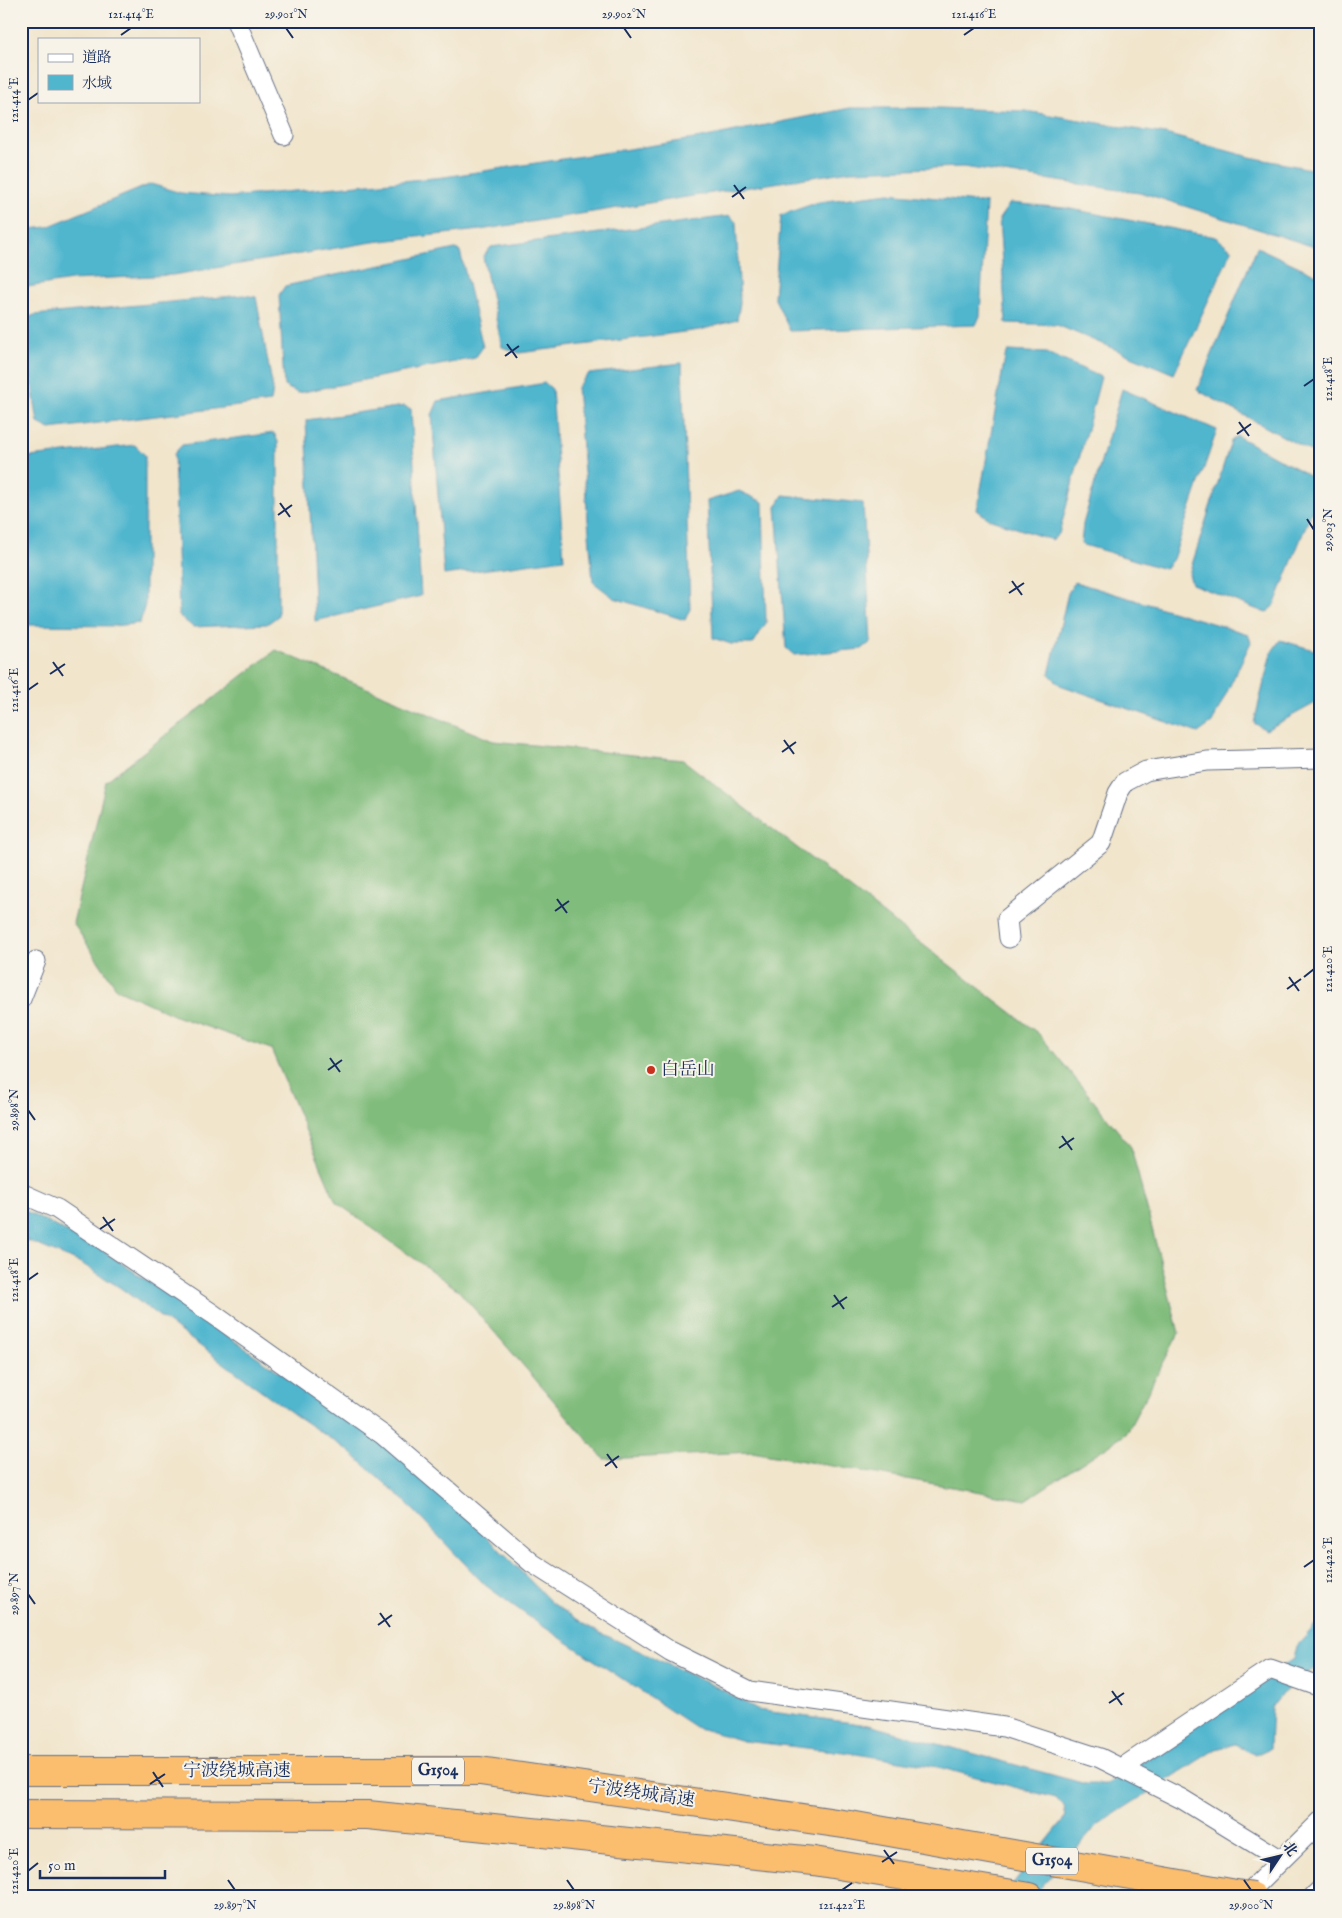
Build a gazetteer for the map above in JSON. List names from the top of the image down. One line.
{"streets":{"highway":["宁波绕城高速","G1504"]},"places":["白岳山"],"legend":["道路","水域"],"scale_bar":"50 m","north":"top right","coordinates":["121.414°E","29.901°N","29.902°N","121.416°E","121.418°E","29.903°N","121.420°E","29.898°N","121.422°E","29.897°N","29.900°N"]}
